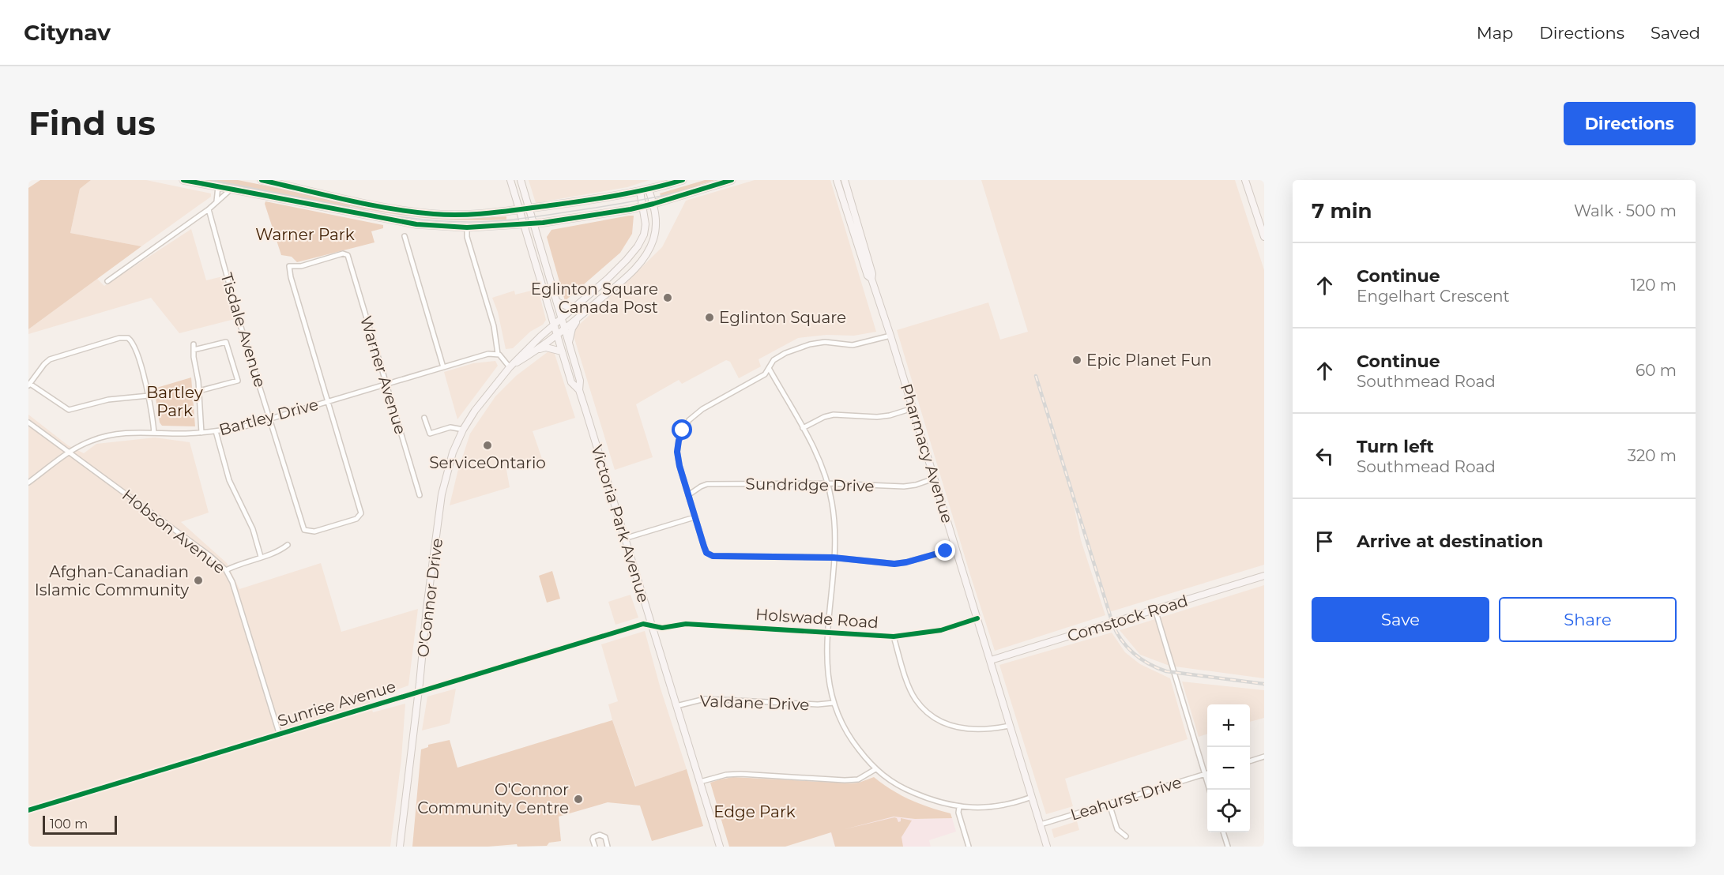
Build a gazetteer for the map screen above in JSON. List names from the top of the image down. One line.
{"streets":{"main road":["Pharmacy Avenue","Victoria Park Avenue","O'Connor Drive","Comstock Road"],"street":["Tisdale Avenue","Warner Avenue","Bartley Drive","Sundridge Drive","Hobson Avenue","Holswade Road","Valdane Drive","Sunrise Avenue","Leahurst Drive"]},"crossings":[["Tisdale Avenue","Warner Avenue"],["Tisdale Avenue","Bartley Drive"],["Warner Avenue","Bartley Drive"],["Bartley Drive","Hobson Avenue"],["Pharmacy Avenue","Sundridge Drive"],["Pharmacy Avenue","Holswade Road"],["Pharmacy Avenue","Comstock Road"],["Pharmacy Avenue","Leahurst Drive"],["Victoria Park Avenue","O'Connor Drive"],["Victoria Park Avenue","Holswade Road"],["Victoria Park Avenue","Valdane Drive"],["Victoria Park Avenue","Sunrise Avenue"],["Hobson Avenue","Sunrise Avenue"],["O'Connor Drive","Sunrise Avenue"],["Holswade Road","Sunrise Avenue"]],"parks":["Warner Park","Bartley Park","Edge Park"],"places":["Eglinton Square Canada Post","Eglinton Square","Epic Planet Fun","ServiceOntario","Afghan-Canadian Islamic Community","O'Connor Community Centre"],"scale_bar":"100 m","page":{"header":"Citynav","nav":["Map","Directions","Saved"],"buttons":["Directions",["Save","Share"]],"title":"Find us","heading":["7 min","Walk · 500 m"],"list":[["Continue","Engelhart Crescent","120 m"],["Continue","Southmead Road","60 m"],["Turn left","Southmead Road","320 m"],"Arrive at destination"],"map_buttons":["+","−"],"scale":"100 m"}}
